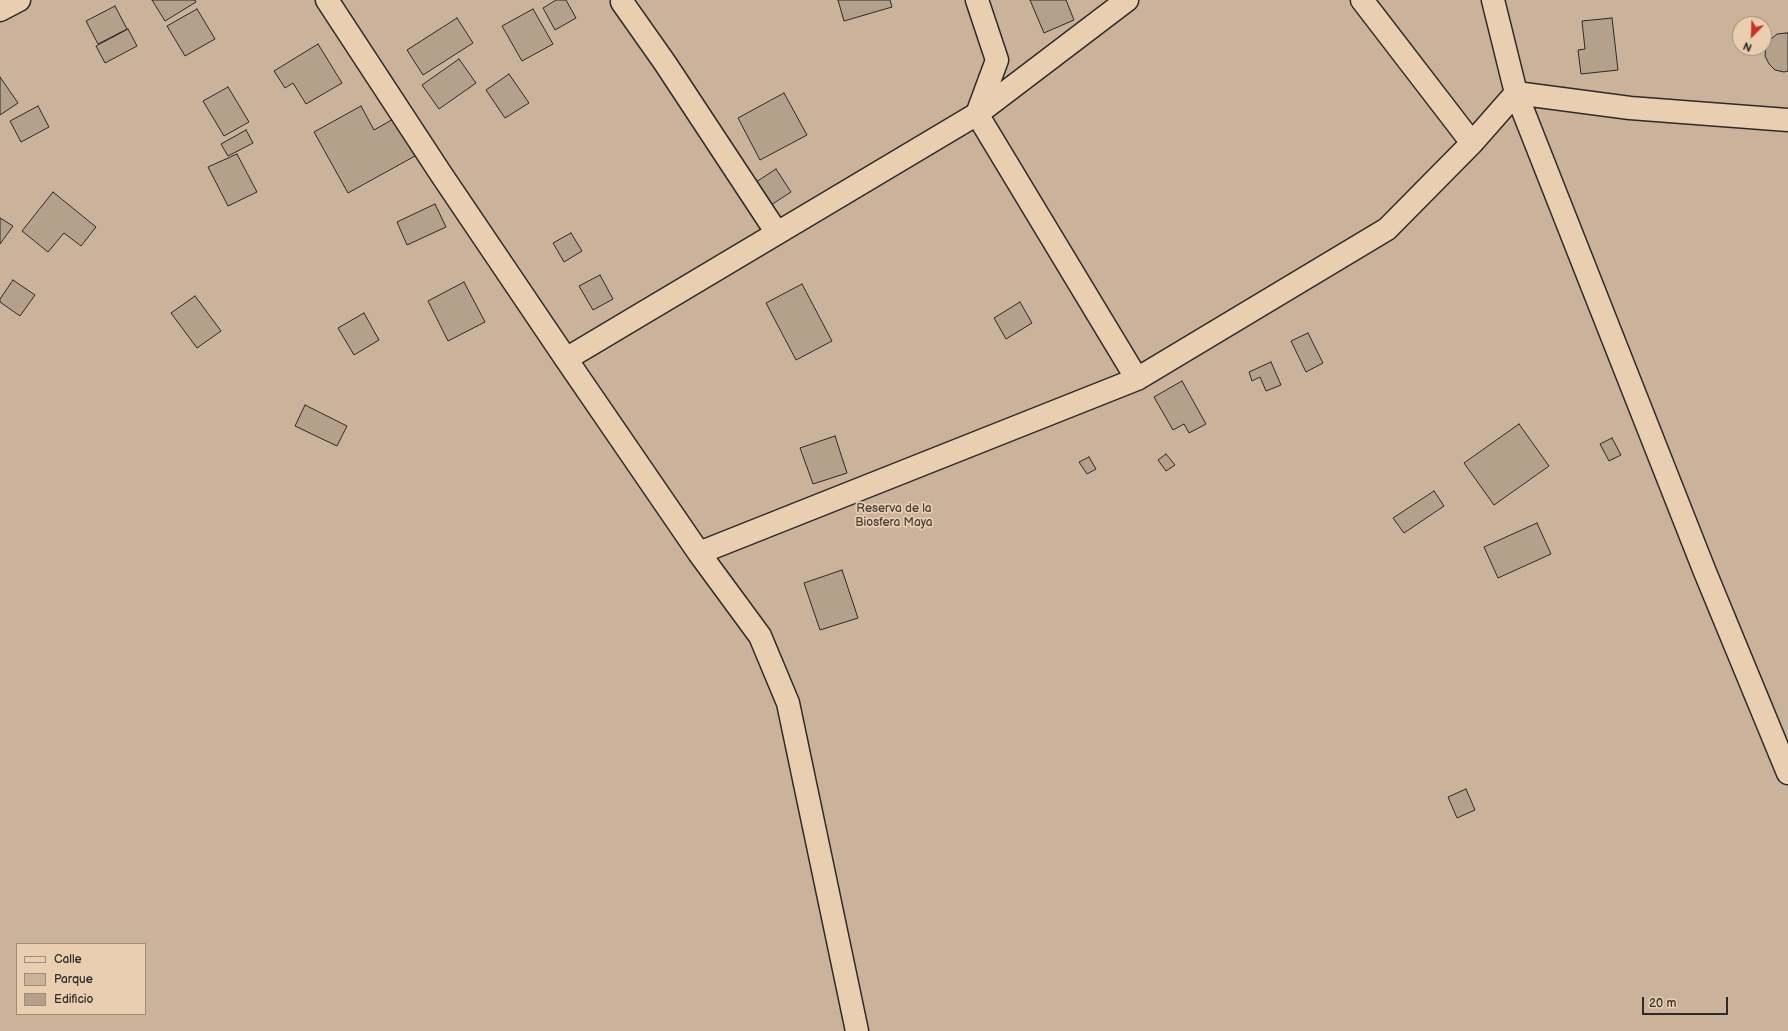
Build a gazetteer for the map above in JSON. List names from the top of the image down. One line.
{"parks":["Reserva de la Biosfera Maya"],"legend":["Calle","Parque","Edificio"],"scale_bar":"20 m","north":"bottom left"}
